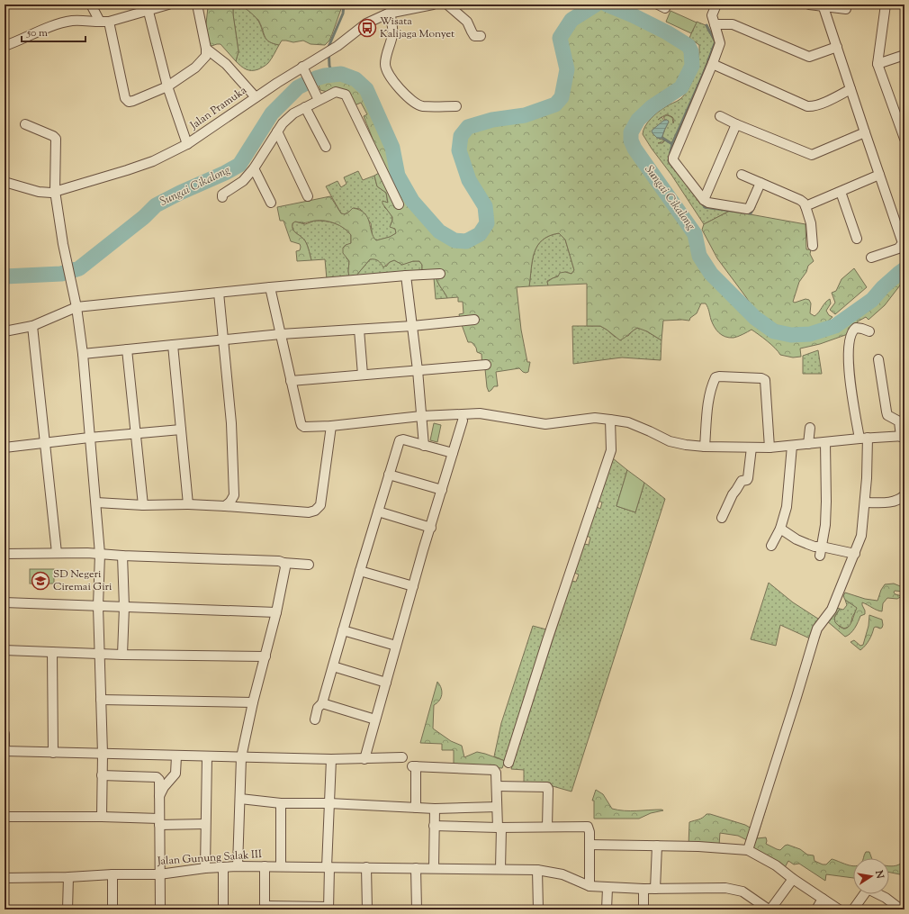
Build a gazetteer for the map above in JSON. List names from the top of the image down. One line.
{"streets":{"street":["Jalan Pramuka","Jalan Gunung Salak III"]},"water":["Sungai Cikalong"],"places":{"bus stop":["Wisata Kalijaga Monyet"],"school or university":["SD Negeri Ciremai Giri"]},"scale_bar":"50 m","north":"right"}
